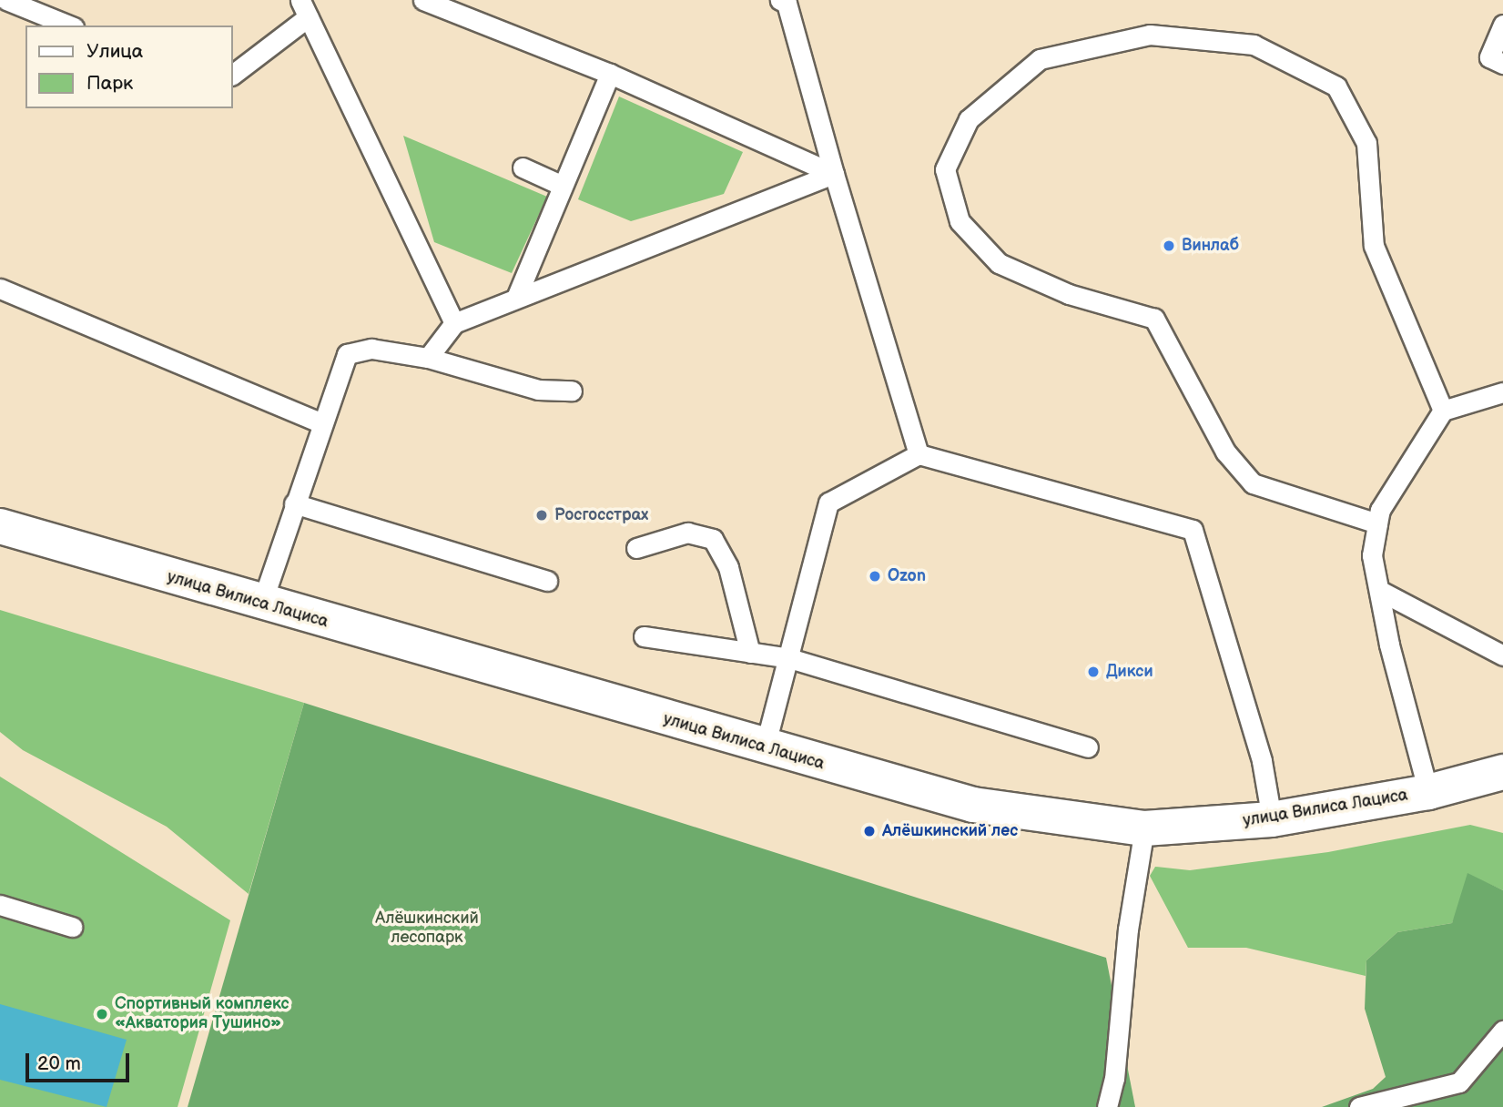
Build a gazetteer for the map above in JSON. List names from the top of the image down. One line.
{"streets":{"main road":["улица Вилиса Лациса"]},"parks":["Алёшкинский лесопарк"],"places":["Винлаб","Росгосстрах","Ozon","Дикси","Алёшкинский лес","Спортивный комплекс «Акватория Тушино»"],"legend":["Улица","Парк"],"scale_bar":"20 m"}
